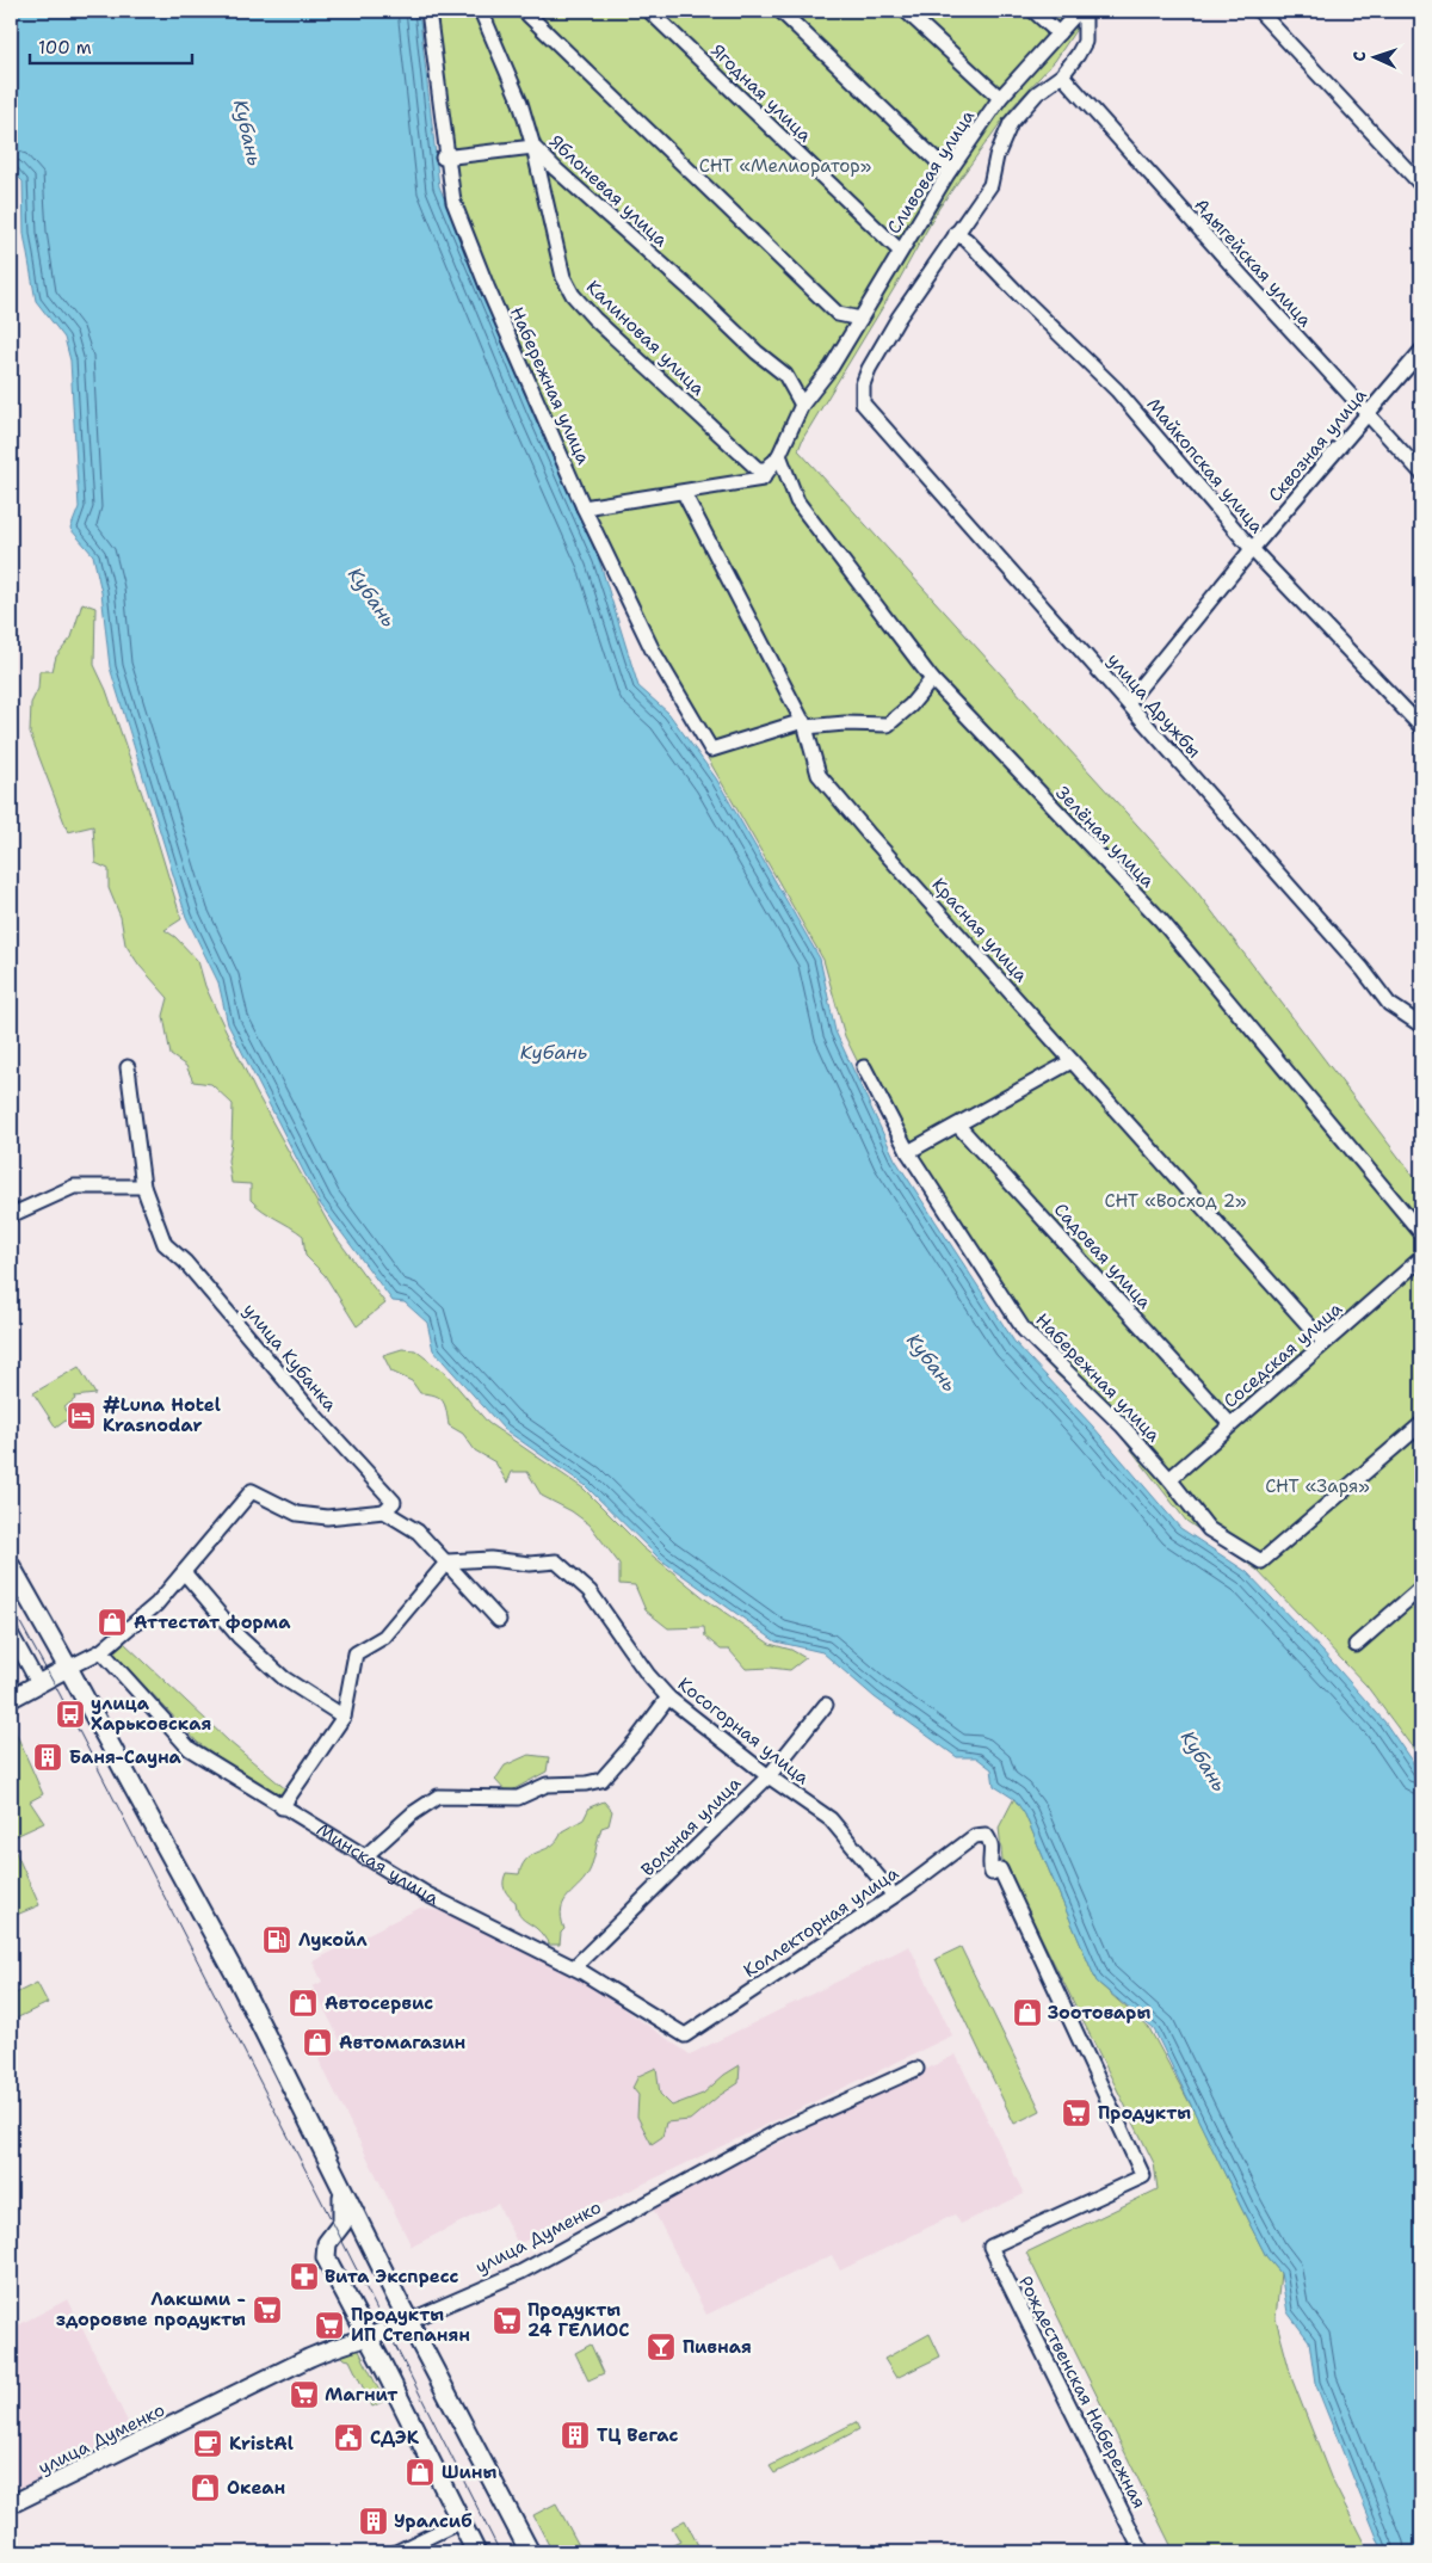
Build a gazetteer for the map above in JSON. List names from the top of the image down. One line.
{"streets":{"street":["Ягодная улица","Сливовая улица","Яблоневая улица","Адыгейская улица","Калиновая улица","Набережная улица","Сквозная улица","Майкопская улица","улица Дружбы","Зелёная улица","Красная улица","Садовая улица","Соседская улица","улица Кубанка","Косогорная улица","Вольная улица","Минская улица","Коллекторная улица","улица Думенко","Рождественская Набережная"]},"crossings":[["Ягодная улица","Сливовая улица"],["Сливовая улица","Яблоневая улица"],["Сливовая улица","Калиновая улица"],["Сливовая улица","Зелёная улица"],["Яблоневая улица","Калиновая улица"],["Яблоневая улица","Набережная улица"],["Адыгейская улица","Сквозная улица"],["Калиновая улица","Зелёная улица"],["Набережная улица","Красная улица"],["Набережная улица","Соседская улица"],["Сквозная улица","Майкопская улица"],["Сквозная улица","улица Дружбы"],["Майкопская улица","улица Дружбы"],["Красная улица","Соседская улица"],["Садовая улица","Соседская улица"],["Косогорная улица","Вольная улица"],["Косогорная улица","Коллекторная улица"],["Вольная улица","Минская улица"],["Минская улица","Коллекторная улица"],["Коллекторная улица","Рождественская Набережная"]],"water":["Кубань"],"parks":["СНТ «Мелиоратор»","СНТ «Восход 2»","СНТ «Заря»"],"places":{"hotel":["#Luna Hotel Krasnodar"],"shop":["Аттестат форма","Автосервис","Зоотовары","Автомагазин","Шины","Океан"],"bus stop":["улица Харьковская"],"building":["Баня-Сауна","ТЦ Вегас","Уралсиб"],"fuel station":["Лукойл"],"supermarket":["Продукты","Лакшми - здоровые продукты","Продукты 24 ГЕЛИОС","Продукты ИП Степанян","Магнит"],"pharmacy":["Вита Экспресс"],"bar":["Пивная"],"public building":["СДЭК"],"cafe":["KristAl"]},"scale_bar":"100 m","north":"left"}
